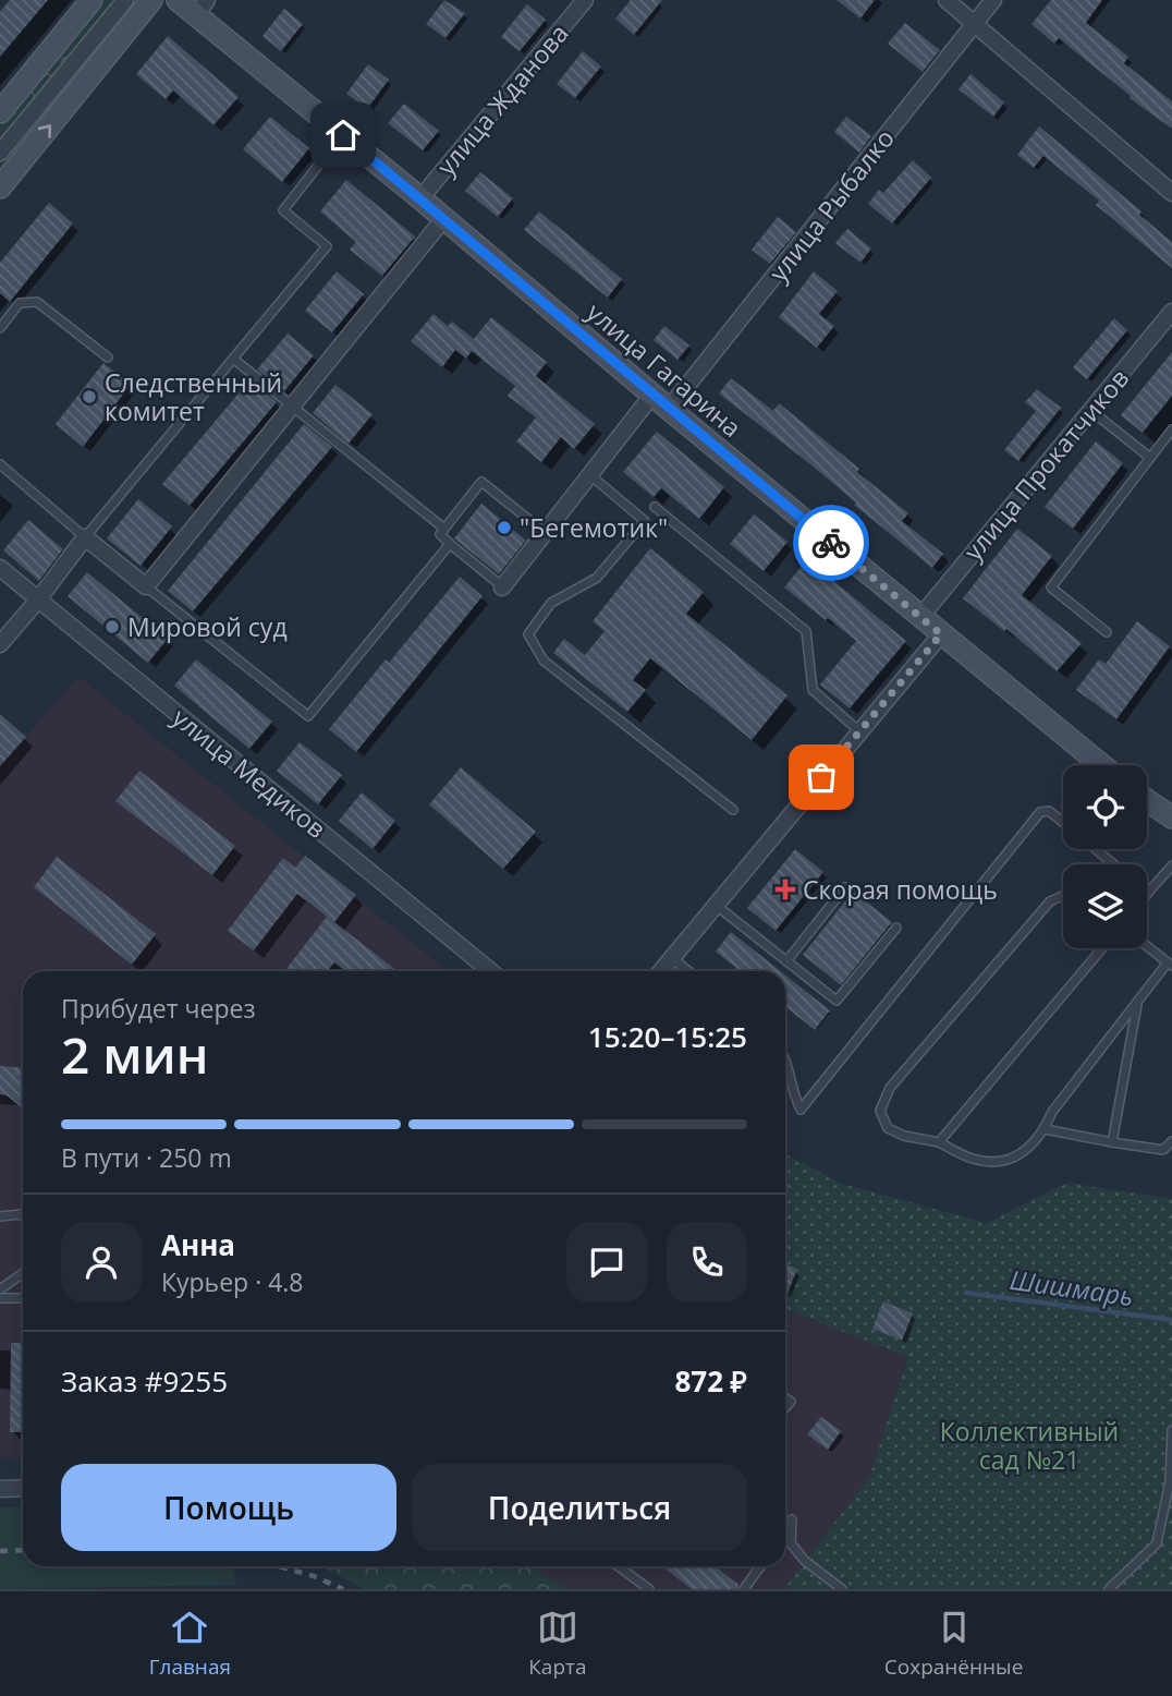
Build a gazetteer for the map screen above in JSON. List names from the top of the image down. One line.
{"streets":{"street":["улица Жданова","улица Рыбалко","улица Гагарина","улица Прокатчиков","улица Медиков"]},"crossings":[["улица Жданова","улица Гагарина"],["улица Рыбалко","улица Гагарина"],["улица Гагарина","улица Прокатчиков"]],"water":["Шишмарь"],"parks":["Коллективный сад №21"],"places":{"other":["Следственный комитет","\"Бегемотик\"","Мировой суд"],"health":["Скорая помощь"]},"page":{"heading":["2 мин","Прибудет через","15:20–15:25"],"panel":["Анна","Курьер · 4.8","Заказ #9255","872 ₽"],"bar":"В пути · 250 m","buttons":["Помощь","Поделиться"],"tabs":["Главная","Карта","Сохранённые"]}}
